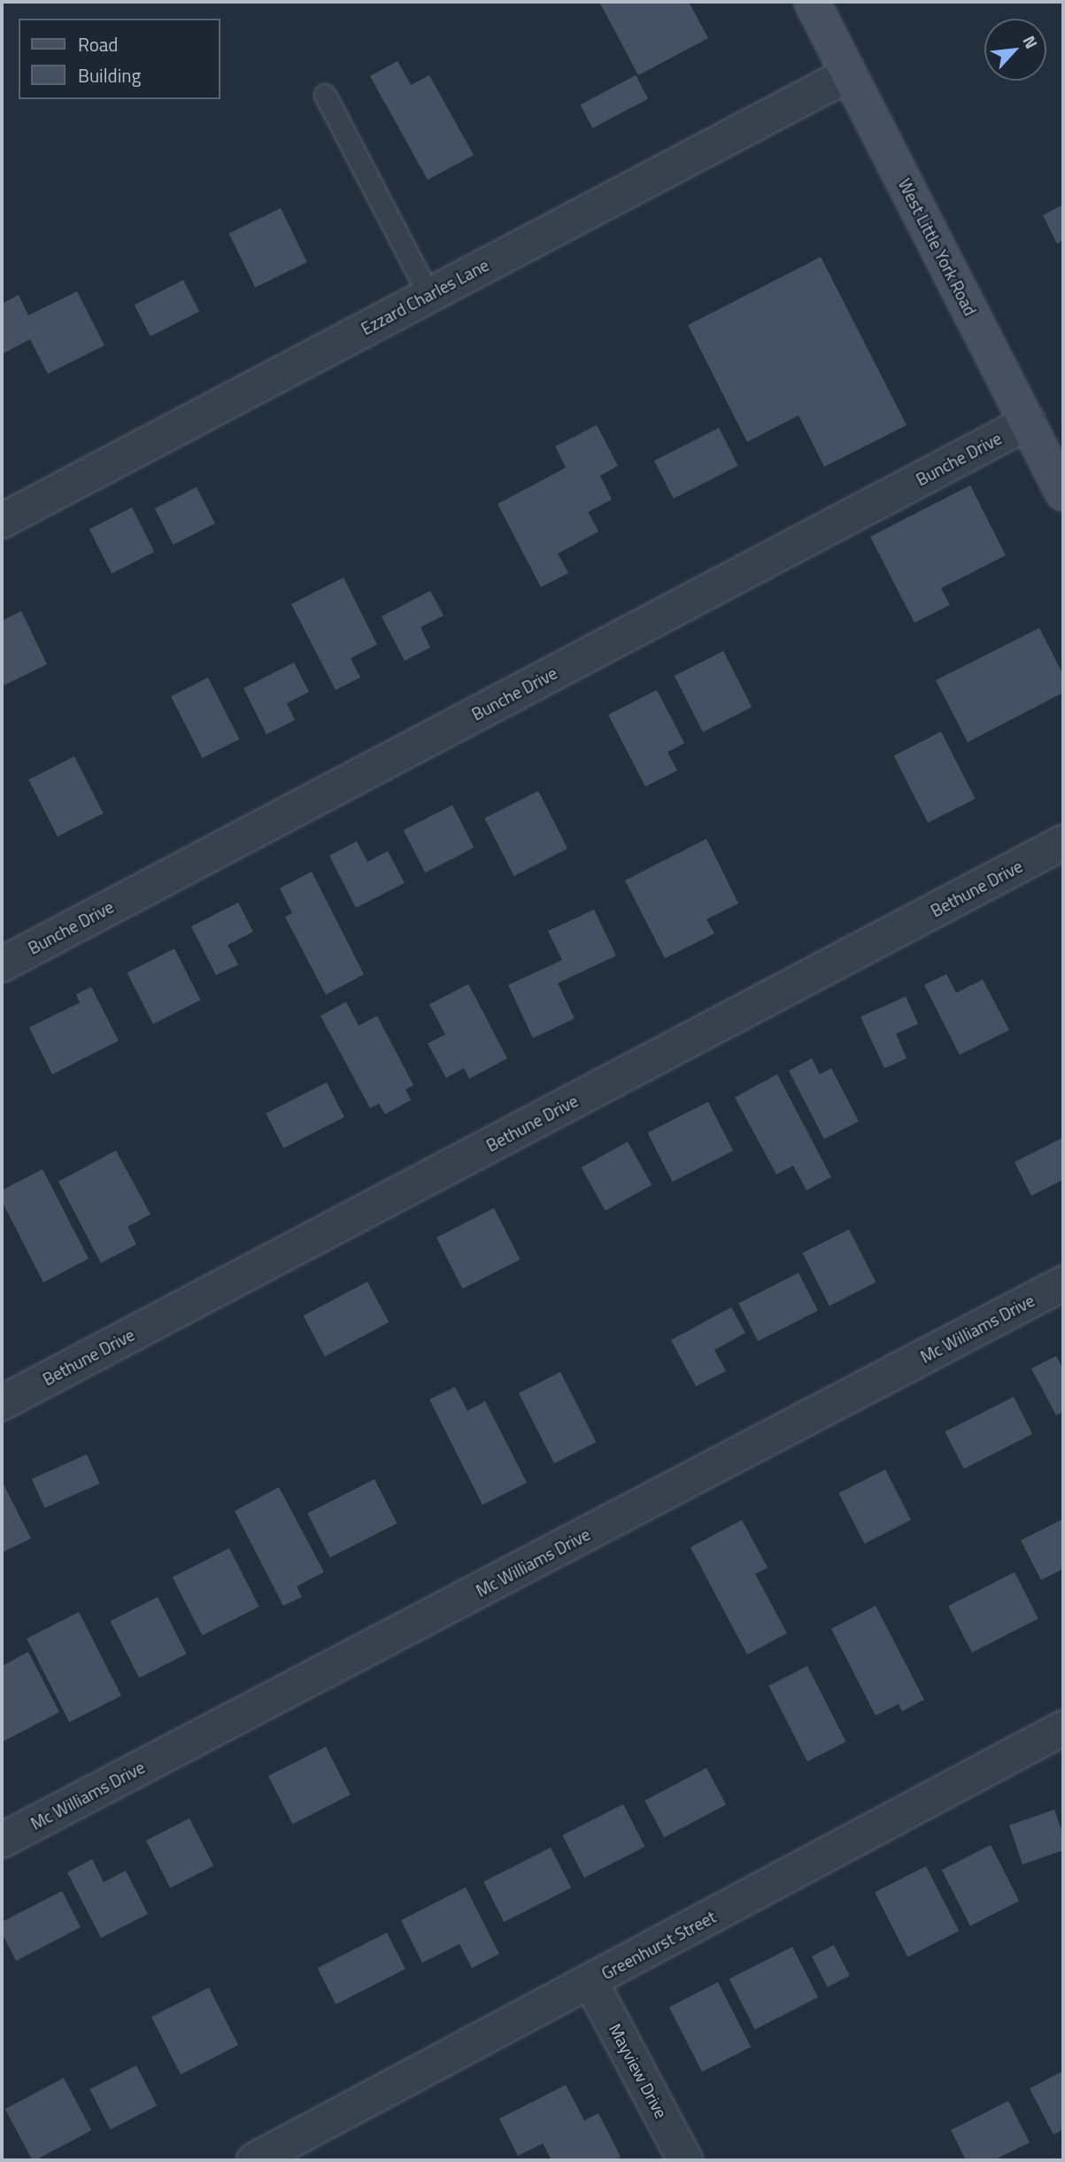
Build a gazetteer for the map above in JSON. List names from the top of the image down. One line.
{"streets":{"street":["West Little York Road","Ezzard Charles Lane","Bunche Drive","Bethune Drive","Mc Williams Drive","Greenhurst Street","Mayview Drive"]},"crossings":[["West Little York Road","Ezzard Charles Lane"],["West Little York Road","Bunche Drive"],["Greenhurst Street","Mayview Drive"]],"legend":["Road","Building"],"north":"top right"}
